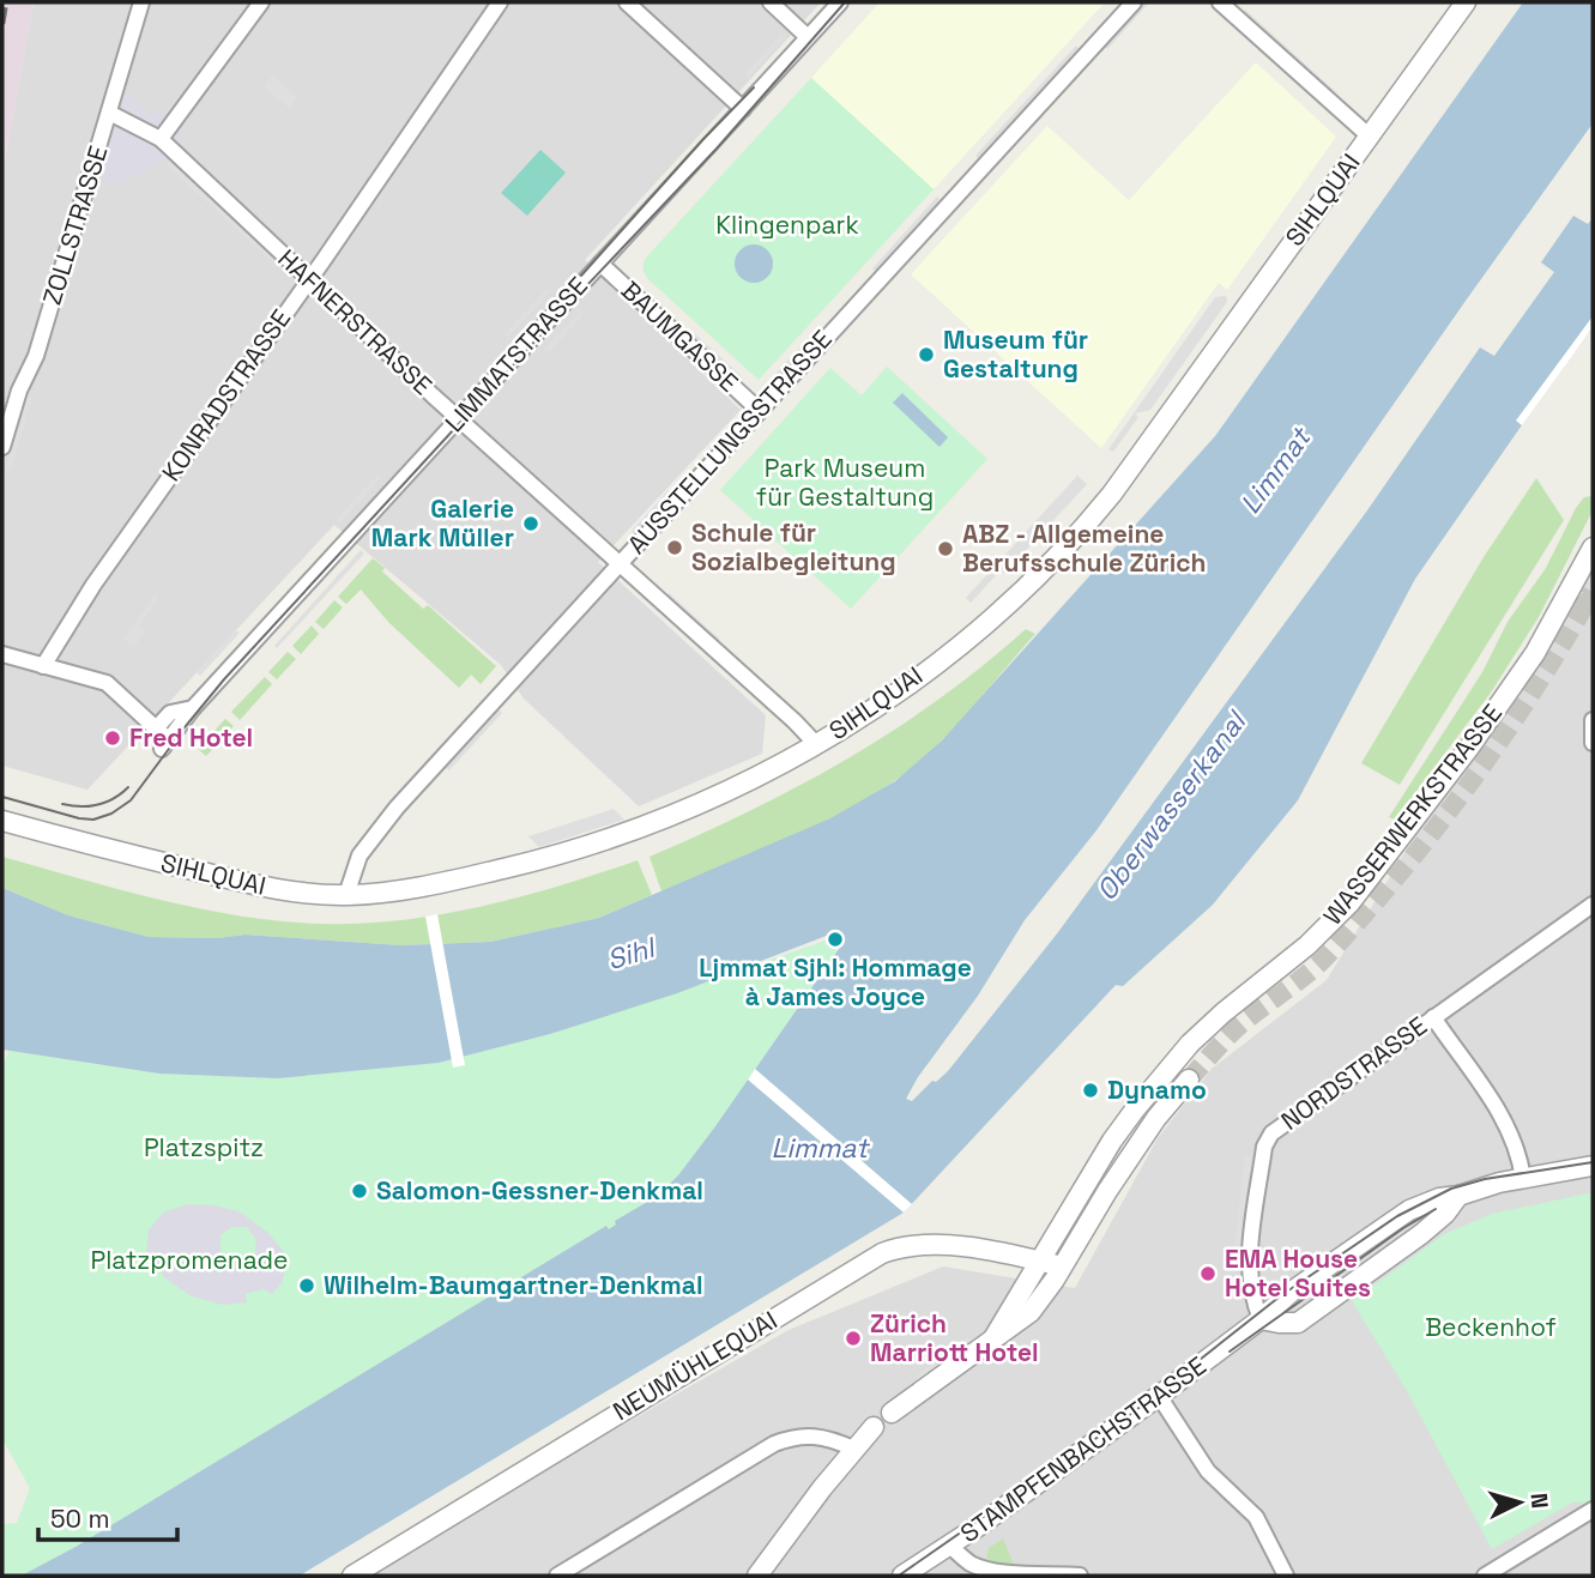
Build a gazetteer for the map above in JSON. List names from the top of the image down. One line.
{"streets":{"street":["SIHLQUAI","ZOLLSTRASSE","HAFNERSTRASSE","BAUMGASSE","LIMMATSTRASSE","KONRADSTRASSE","AUSSTELLUNGSSTRASSE","WASSERWERKSTRASSE","NORDSTRASSE","NEUMÜHLEQUAI","STAMPFENBACHSTRASSE"]},"crossings":[["SIHLQUAI","HAFNERSTRASSE"],["SIHLQUAI","AUSSTELLUNGSSTRASSE"],["ZOLLSTRASSE","HAFNERSTRASSE"],["HAFNERSTRASSE","LIMMATSTRASSE"],["HAFNERSTRASSE","KONRADSTRASSE"],["HAFNERSTRASSE","AUSSTELLUNGSSTRASSE"],["BAUMGASSE","LIMMATSTRASSE"],["BAUMGASSE","AUSSTELLUNGSSTRASSE"],["WASSERWERKSTRASSE","NEUMÜHLEQUAI"],["NORDSTRASSE","STAMPFENBACHSTRASSE"]],"water":["Limmat","Oberwasserkanal","Sihl"],"parks":["Klingenpark","Park Museum für Gestaltung","Platzspitz","Platzpromenade","Beckenhof"],"places":["Museum für Gestaltung","Galerie Mark Müller","Schule für Sozialbegleitung","ABZ - Allgemeine Berufsschule Zürich","Fred Hotel","Ljmmat Sjhl: Hommage à James Joyce","Dynamo","Salomon-Gessner-Denkmal","EMA House Hotel Suites","Wilhelm-Baumgartner-Denkmal","Zürich Marriott Hotel"],"scale_bar":"50 m","north":"right"}
